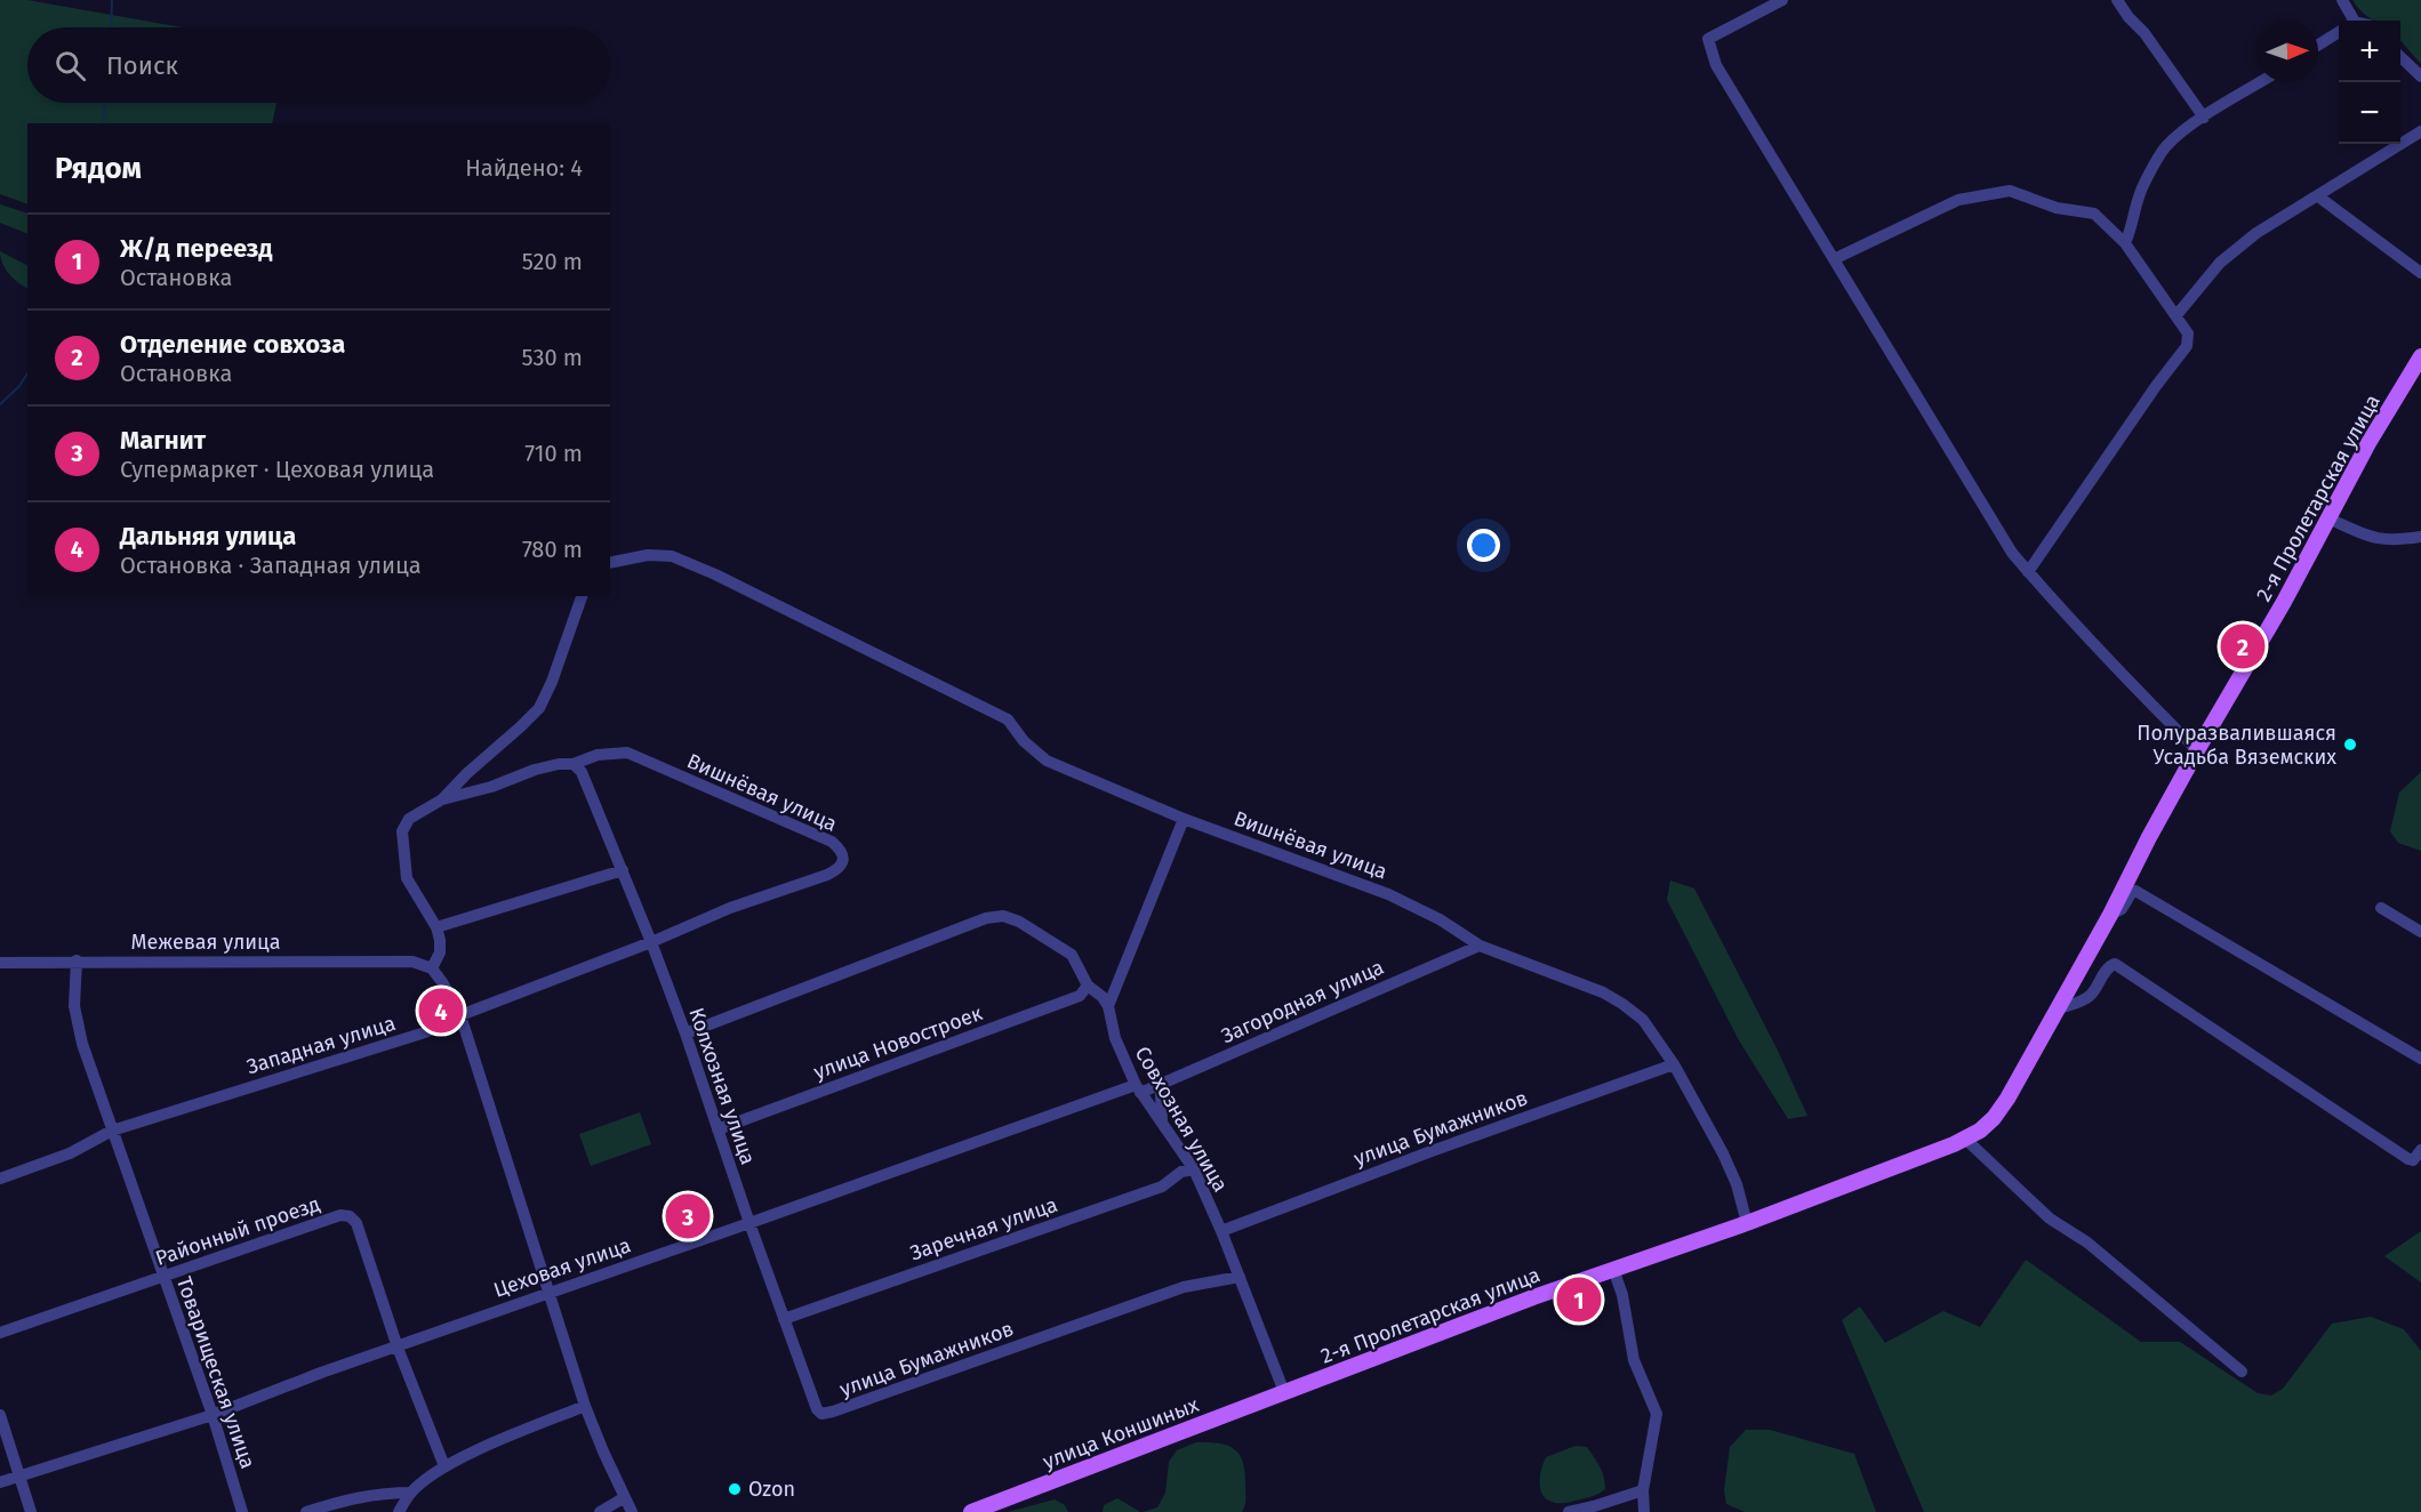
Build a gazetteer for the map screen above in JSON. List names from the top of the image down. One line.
{"streets":{"main road":["2-я Пролетарская улица","улица Коншиных"],"street":["Вишнёвая улица","Межевая улица","Загородная улица","улица Новостроек","Западная улица","Колхозная улица","Совхозная улица","улица Бумажников","Заречная улица","Районный проезд","Цеховая улица","Товарищеская улица"]},"crossings":[["2-я Пролетарская улица","Вишнёвая улица"],["2-я Пролетарская улица","Совхозная улица"],["2-я Пролетарская улица","улица Коншиных"],["Вишнёвая улица","Загородная улица"],["Вишнёвая улица","Западная улица"],["Вишнёвая улица","Колхозная улица"],["Вишнёвая улица","улица Бумажников"],["Межевая улица","Товарищеская улица"],["Загородная улица","Совхозная улица"],["Загородная улица","Цеховая улица"],["улица Новостроек","Колхозная улица"],["Западная улица","Колхозная улица"],["Западная улица","Товарищеская улица"],["Колхозная улица","улица Бумажников"],["Колхозная улица","Заречная улица"],["Колхозная улица","Цеховая улица"],["Совхозная улица","улица Бумажников"],["Совхозная улица","Заречная улица"],["Совхозная улица","Цеховая улица"],["Совхозная улица","улица Коншиных"],["Районный проезд","Цеховая улица"],["Районный проезд","Товарищеская улица"],["Цеховая улица","Товарищеская улица"]],"places":["Полуразвалившаяся Усадьба Вяземских","Ozon"],"north":"right","page":{"map_buttons":["+","−"],"search":"Поиск","heading":["Рядом","Найдено: 4"],"list":[{"mark":"1","name":"Ж/д переезд","note":"Остановка","value":"520 m"},{"mark":"2","name":"Отделение совхоза","note":"Остановка","value":"530 m"},{"mark":"3","name":"Магнит","note":"Супермаркет · Цеховая улица","value":"710 m"},{"mark":"4","name":"Дальняя улица","note":"Остановка · Западная улица","value":"780 m"}],"pins":["2","4","3","1"]}}
